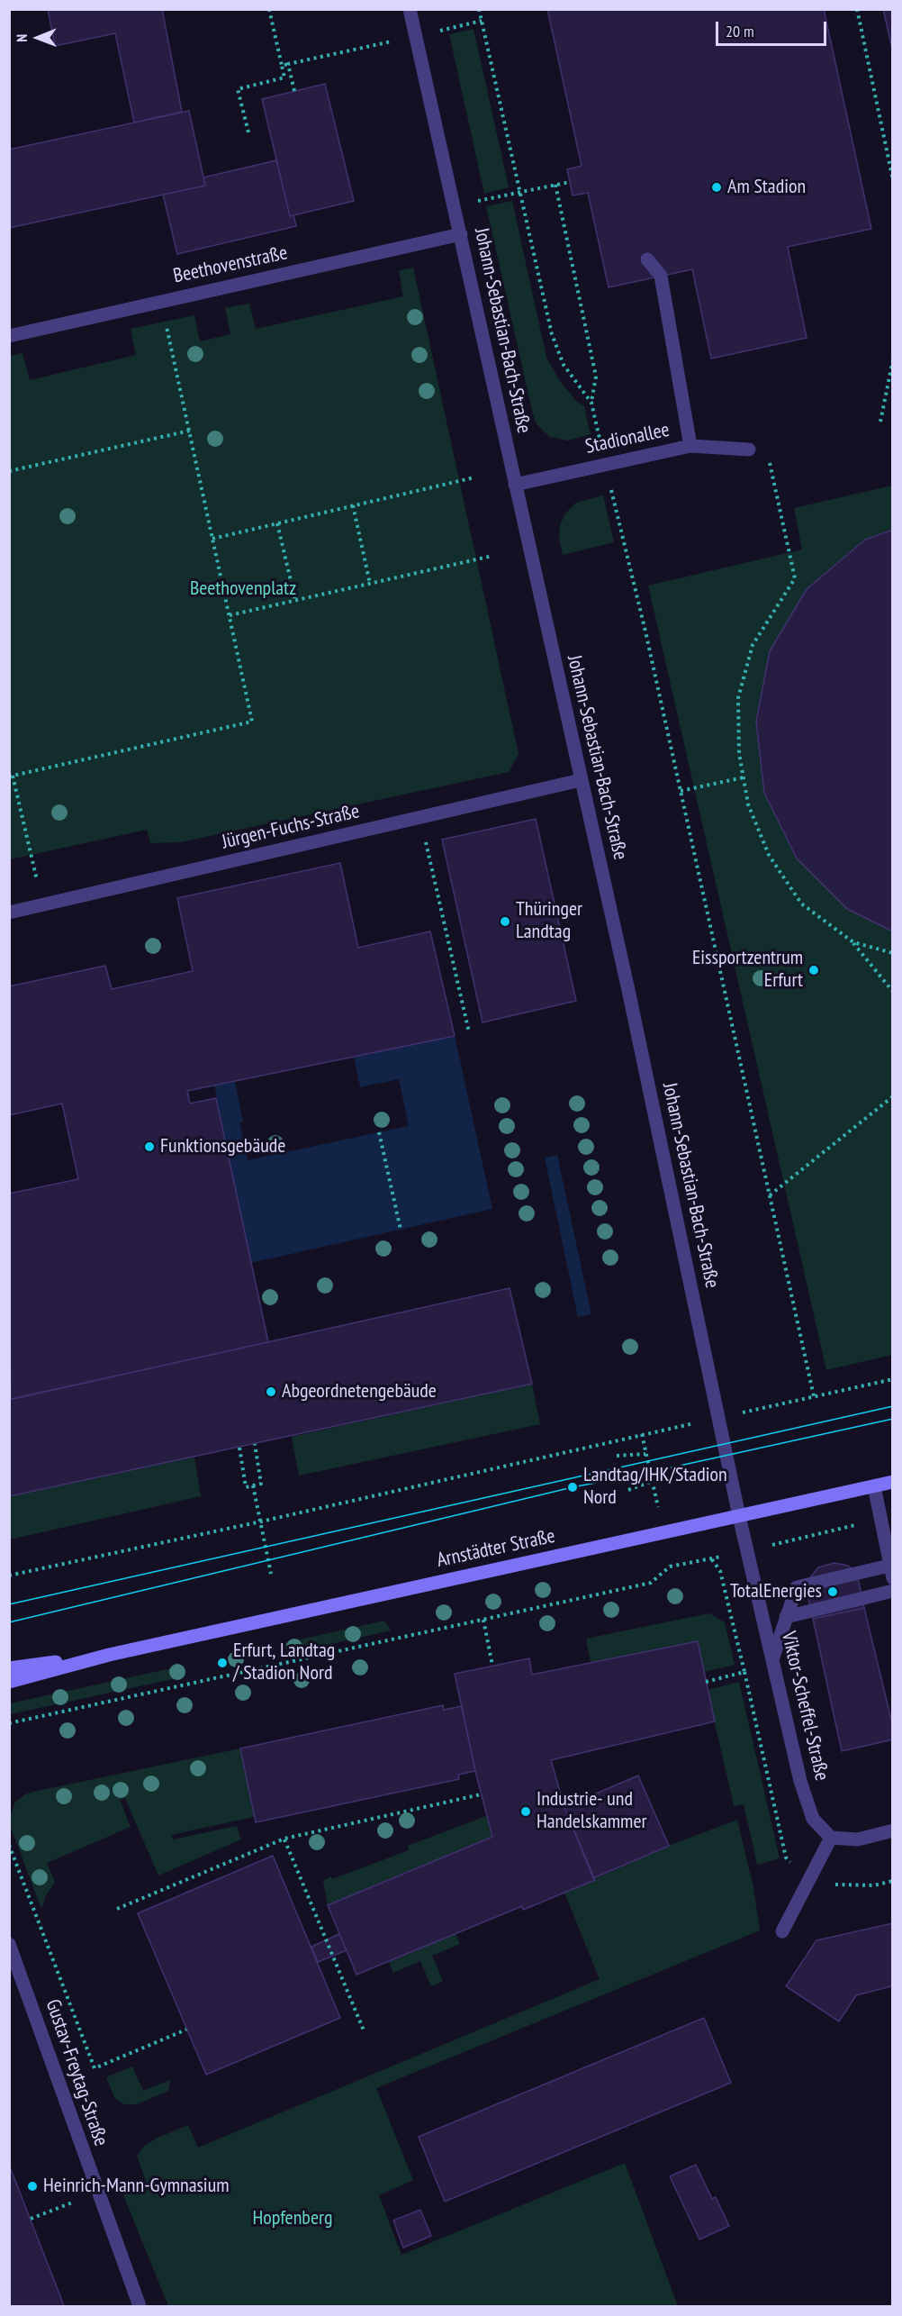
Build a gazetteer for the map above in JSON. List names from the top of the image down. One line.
{"streets":{"main road":["Arnstädter Straße"],"street":["Beethovenstraße","Johann-Sebastian-Bach-Straße","Stadionallee","Jürgen-Fuchs-Straße","Viktor-Scheffel-Straße","Gustav-Freytag-Straße"]},"crossings":[["Beethovenstraße","Johann-Sebastian-Bach-Straße"],["Johann-Sebastian-Bach-Straße","Stadionallee"],["Johann-Sebastian-Bach-Straße","Jürgen-Fuchs-Straße"],["Johann-Sebastian-Bach-Straße","Arnstädter Straße"],["Johann-Sebastian-Bach-Straße","Viktor-Scheffel-Straße"],["Arnstädter Straße","Viktor-Scheffel-Straße"]],"parks":["Beethovenplatz","Hopfenberg"],"places":["Am Stadion","Thüringer Landtag","Eissportzentrum Erfurt","Funktionsgebäude","Abgeordnetengebäude","Landtag/IHK/Stadion Nord","TotalEnergies","Erfurt, Landtag / Stadion Nord","Industrie- und Handelskammer","Heinrich-Mann-Gymnasium"],"scale_bar":"20 m","north":"left"}
